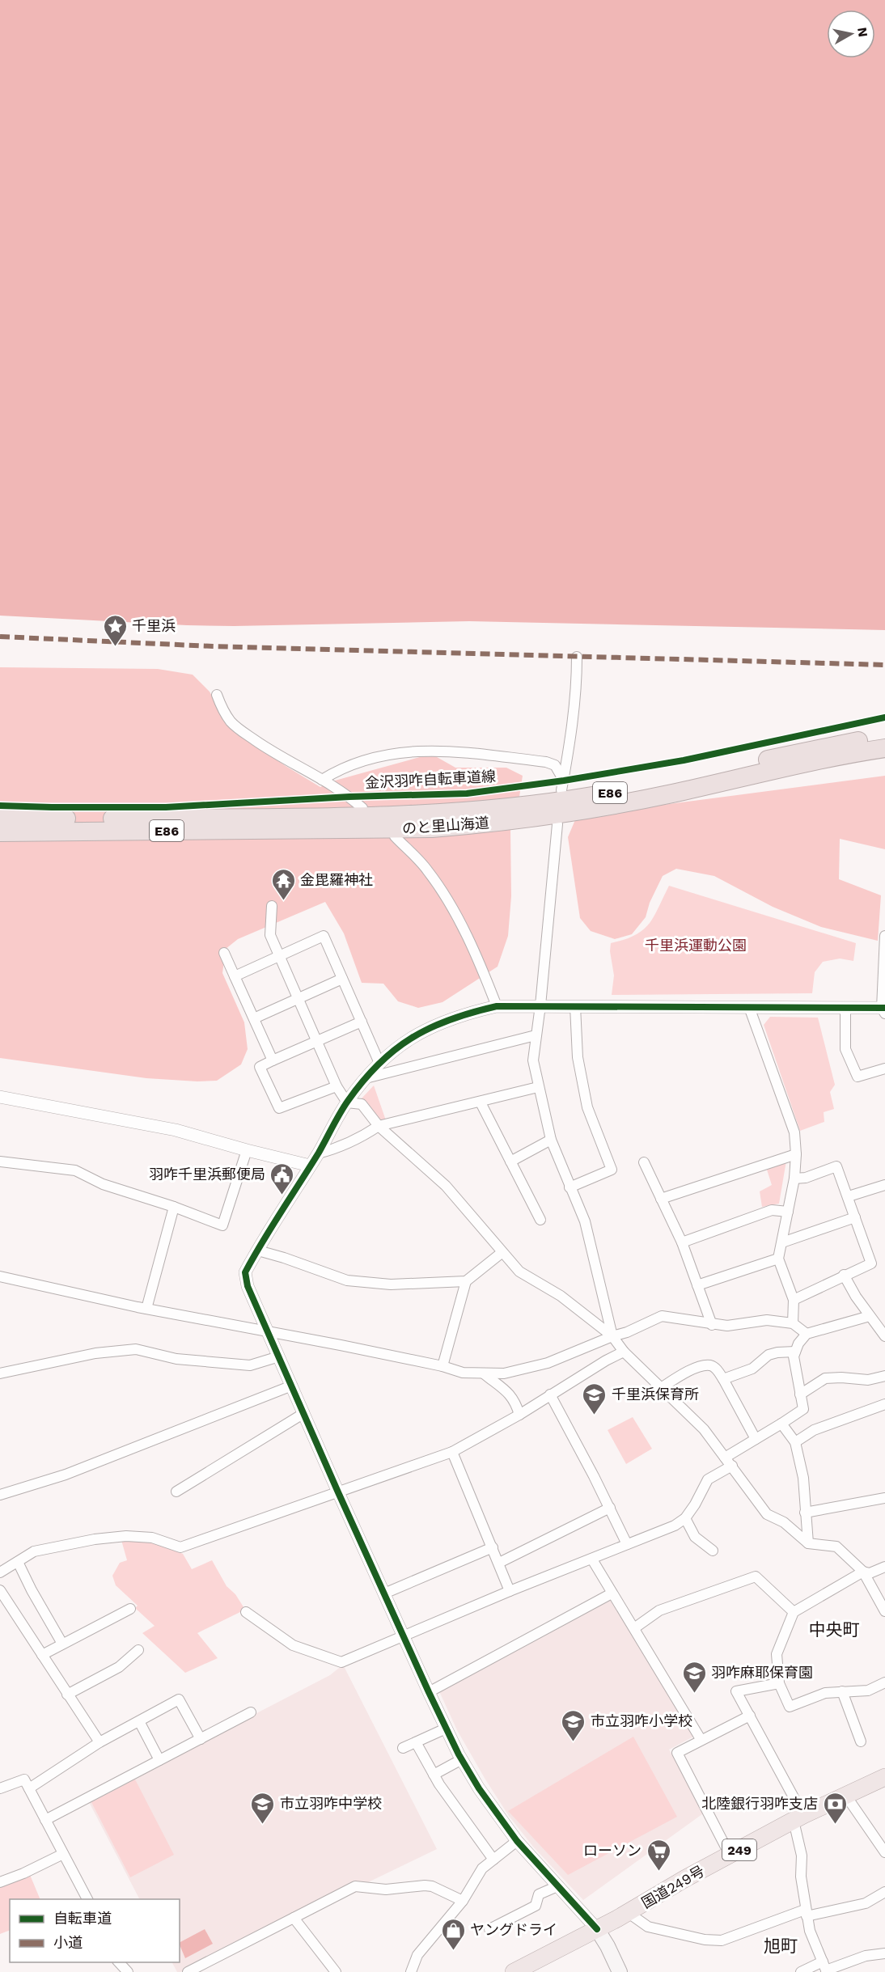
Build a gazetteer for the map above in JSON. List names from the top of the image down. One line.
{"streets":{"highway":["E86","のと里山海道","249","国道249号"],"cycle path":["金沢羽咋自転車道線"]},"districts":["中央町","旭町"],"parks":["千里浜運動公園"],"places":{"place":["千里浜"],"temple":["金毘羅神社"],"public building":["羽咋千里浜郵便局"],"school or university":["千里浜保育所","羽咋麻耶保育園","市立羽咋小学校","市立羽咋中学校"],"bank":["北陸銀行羽咋支店"],"supermarket":["ローソン"],"shop":["ヤングドライ"]},"legend":["自転車道","小道"],"north":"right"}
